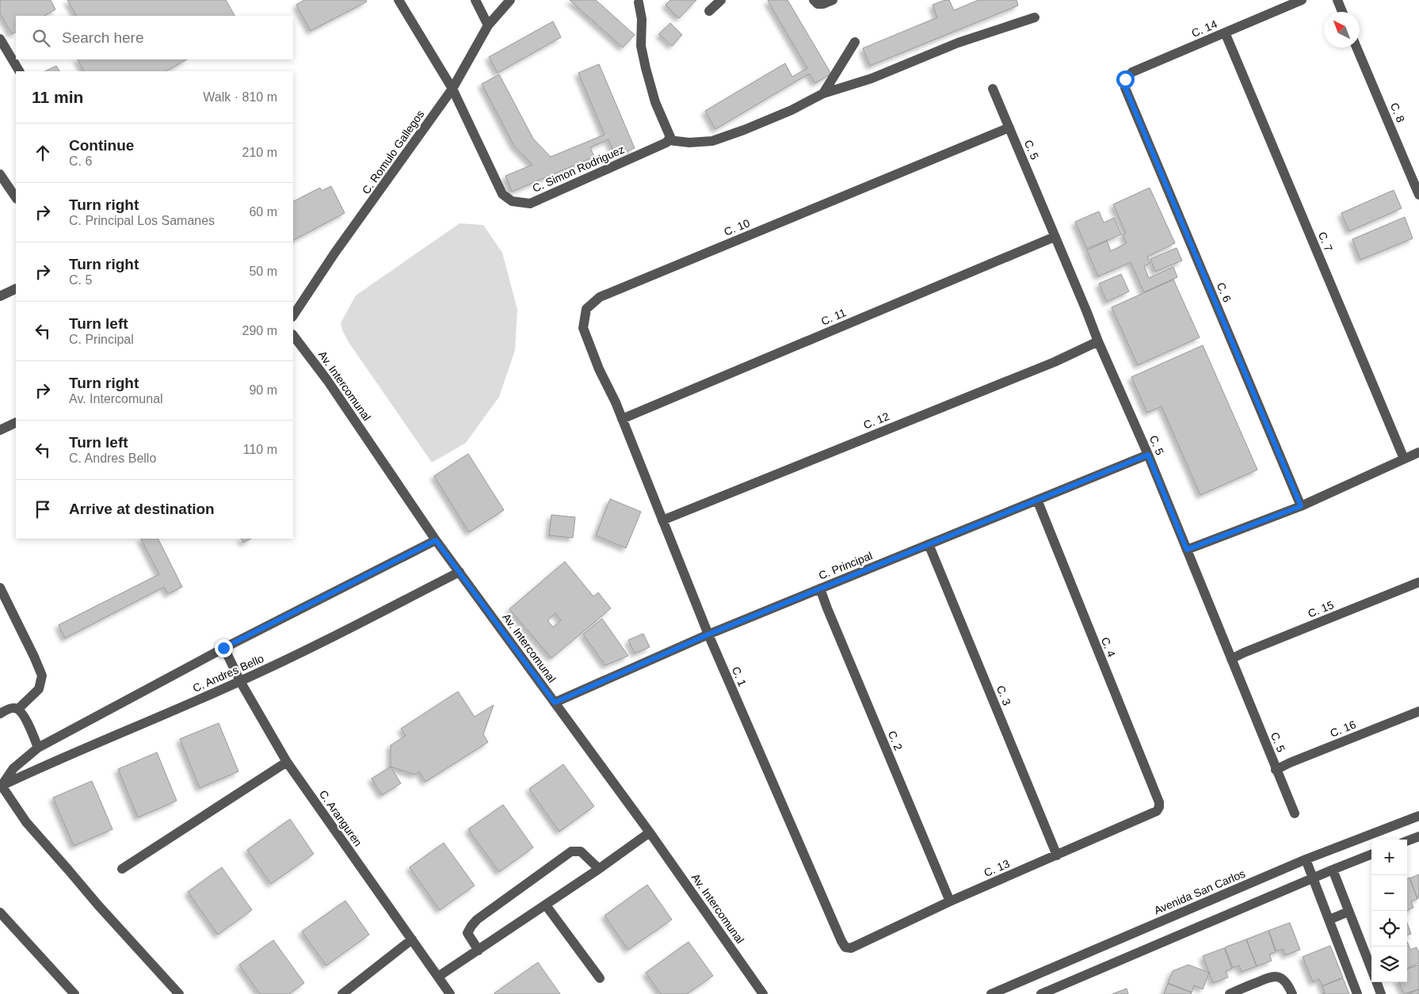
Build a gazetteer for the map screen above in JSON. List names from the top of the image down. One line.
{"streets":{"street":["C. 14","C. 8","C. 5","C. Romulo Gallegos","C. Simon Rodriguez","C. 10","C. 7","C. 6","C. 11","Av. Intercomunal","C. 12","C. Principal","C. 15","C. 4","C. Andres Bello","C. 1","C. 3","C. 16","C. 2","C. Aranguren","C. 13","Avenida San Carlos"]},"crossings":[["C. 14","C. 7"],["C. 14","C. 6"],["C. 5","C. 10"],["C. 5","C. 11"],["C. 5","C. 12"],["C. 5","C. Principal"],["C. 5","C. 15"],["C. 5","C. 16"],["C. Romulo Gallegos","C. Simon Rodriguez"],["C. 10","C. 11"],["C. 10","C. 1"],["C. 11","C. 1"],["Av. Intercomunal","C. Principal"],["Av. Intercomunal","C. Andres Bello"],["C. 12","C. 1"],["C. Principal","C. 4"],["C. Principal","C. 1"],["C. Principal","C. 3"],["C. Principal","C. 2"],["C. 4","C. 13"],["C. Andres Bello","C. Aranguren"],["C. 1","C. 13"],["C. 3","C. 13"],["C. 2","C. 13"]],"north":"top left","page":{"search":"Search here","heading":["11 min","Walk · 810 m"],"list":[["Continue","C. 6","210 m"],["Turn right","C. Principal Los Samanes","60 m"],["Turn right","C. 5","50 m"],["Turn left","C. Principal","290 m"],["Turn right","Av. Intercomunal","90 m"],["Turn left","C. Andres Bello","110 m"],"Arrive at destination"],"map_buttons":["+","−"]}}
